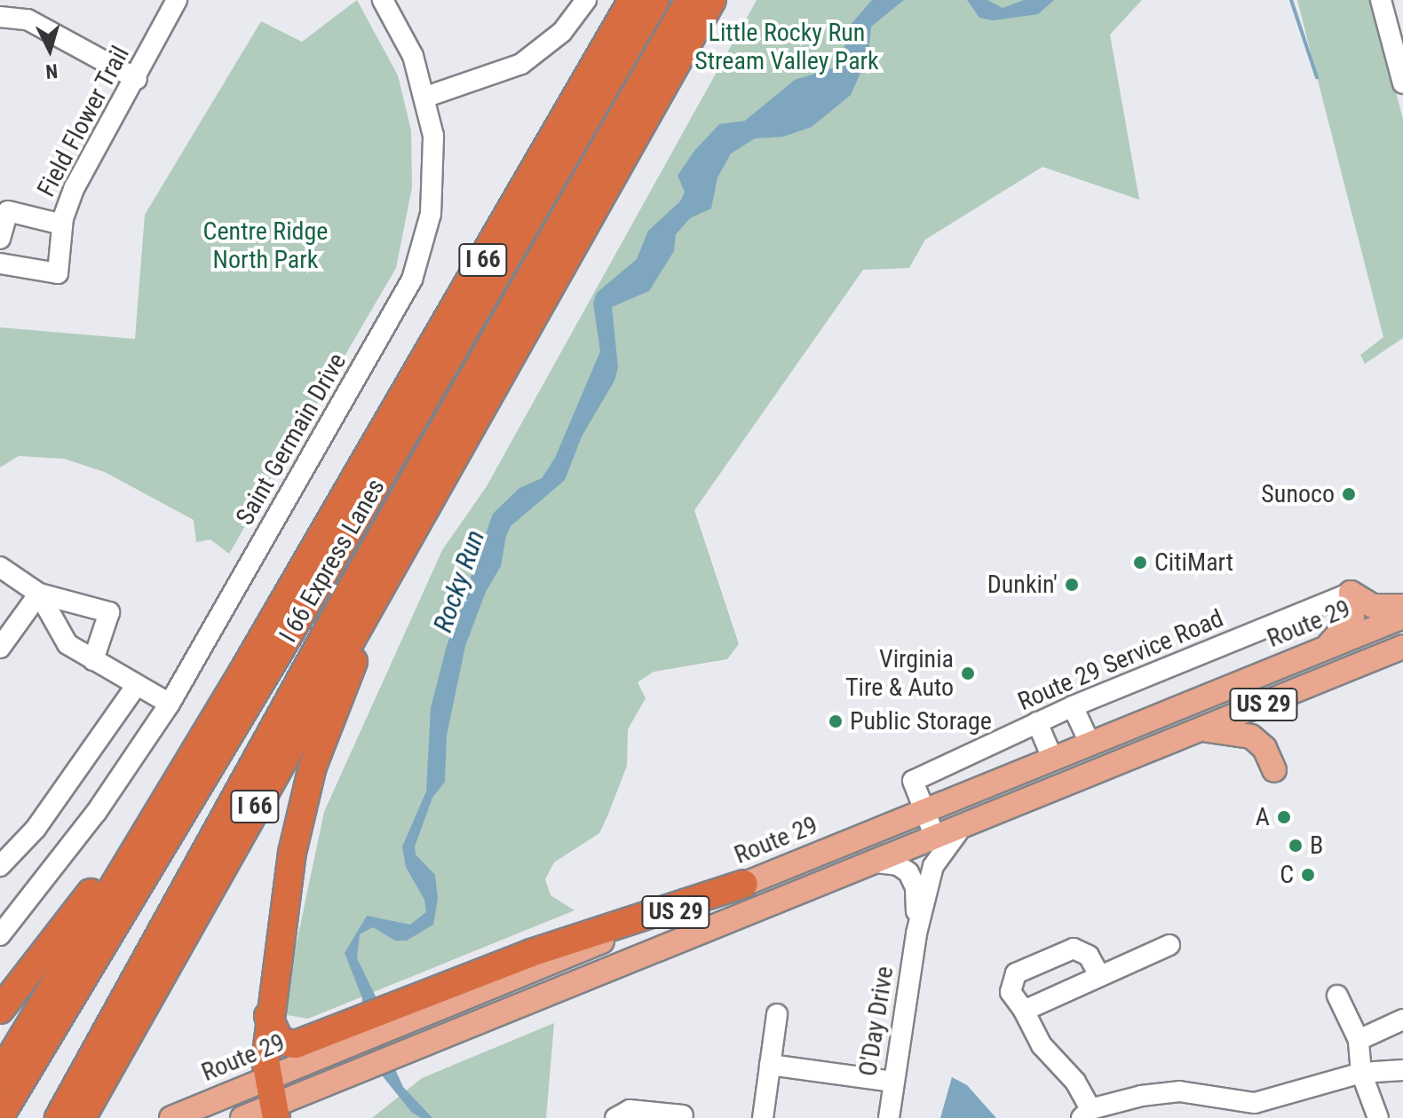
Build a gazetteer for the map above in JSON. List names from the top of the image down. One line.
{"streets":{"highway":["I 66","I 66 Express Lanes"],"main road":["Route 29","US 29"],"street":["Field Flower Trail","Saint Germain Drive","Route 29 Service Road","O'Day Drive"]},"crossings":[["Route 29","Route 29 Service Road"],["US 29","O'Day Drive"]],"water":["Rocky Run"],"parks":["Little Rocky Run Stream Valley Park","Centre Ridge North Park"],"places":["Sunoco","CitiMart","Dunkin'","Virginia Tire & Auto","Public Storage","A","B","C"],"north":"bottom"}
